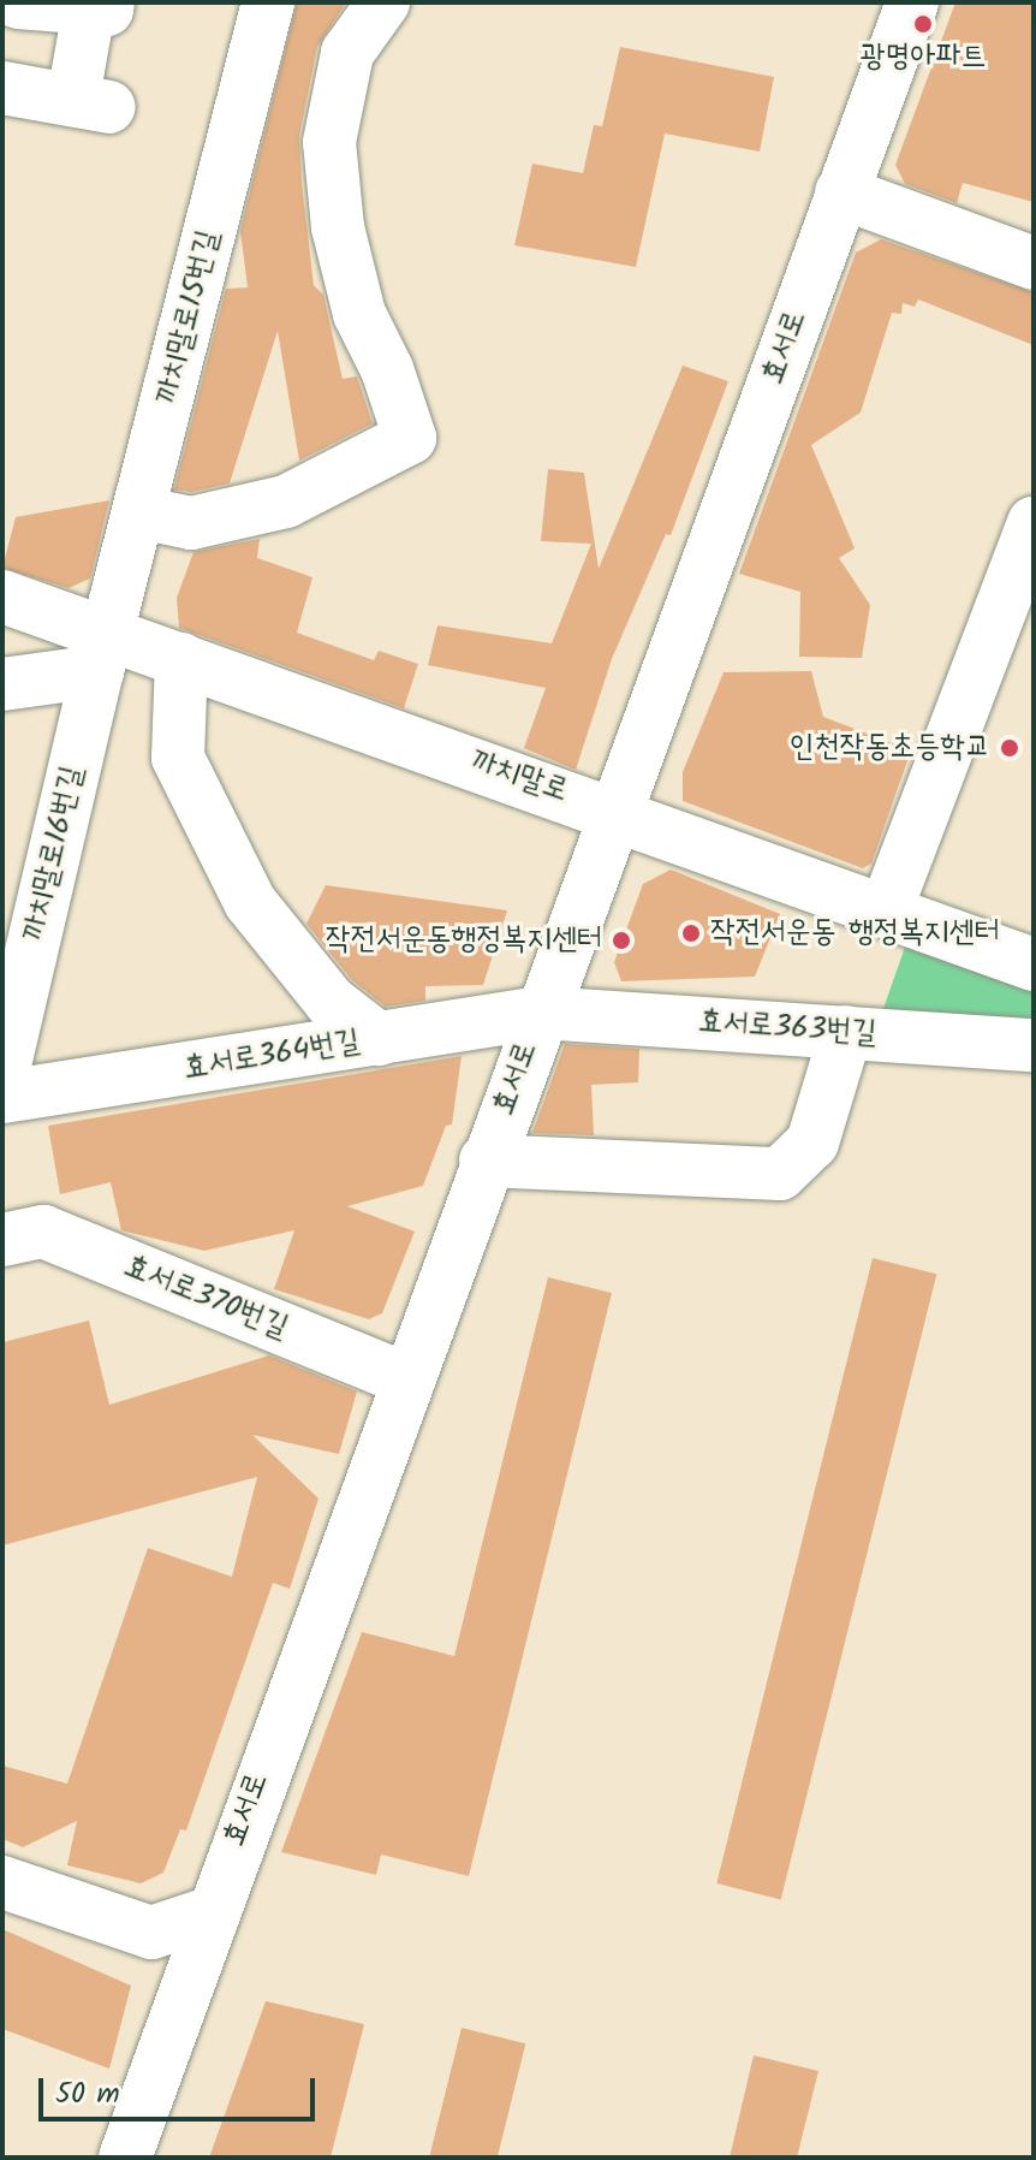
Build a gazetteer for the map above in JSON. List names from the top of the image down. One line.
{"streets":{"street":["까치말로15번길","효서로","까치말로","까치말로16번길","효서로363번길","효서로364번길","효서로370번길"]},"crossings":[["까치말로15번길","까치말로"],["까치말로15번길","까치말로16번길"],["효서로","까치말로"],["효서로","효서로363번길"],["효서로","효서로364번길"],["효서로","효서로370번길"],["까치말로","까치말로16번길"],["효서로363번길","효서로364번길"]],"places":["광명아파트","인천작동초등학교","작전서운동 행정복지센터","작전서운동행정복지센터"],"scale_bar":"50 m"}
